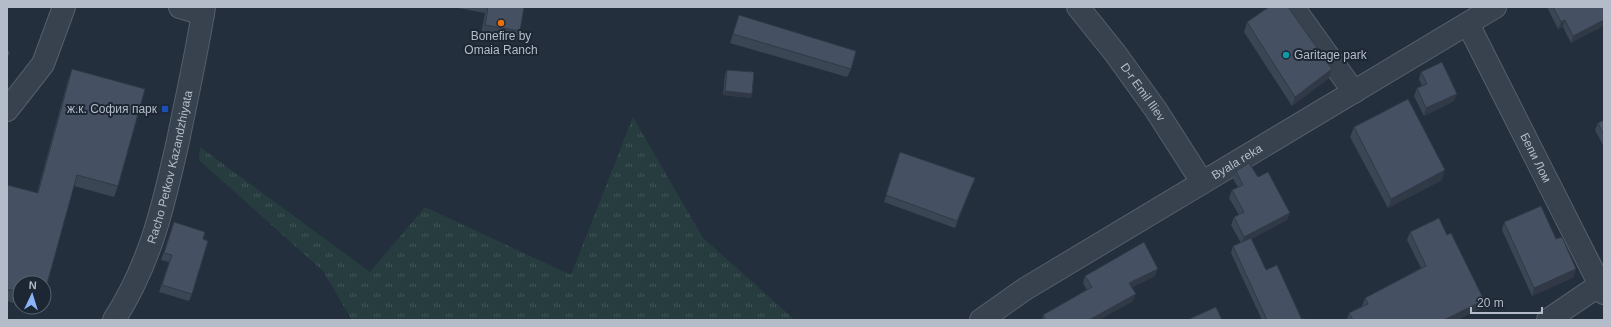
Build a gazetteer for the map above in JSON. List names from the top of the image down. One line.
{"streets":{"street":["D-r Emil Iliev","Бепи Лом","Byala reka","Racho Petkov Kazandzhiyata"]},"crossings":[["D-r Emil Iliev","Byala reka"],["Бепи Лом","Byala reka"]],"places":{"other":["Bonefire by Omaia Ranch","Garitage park"],"transit":["ж.к. София парк"]},"scale_bar":"20 m","north":"top"}
